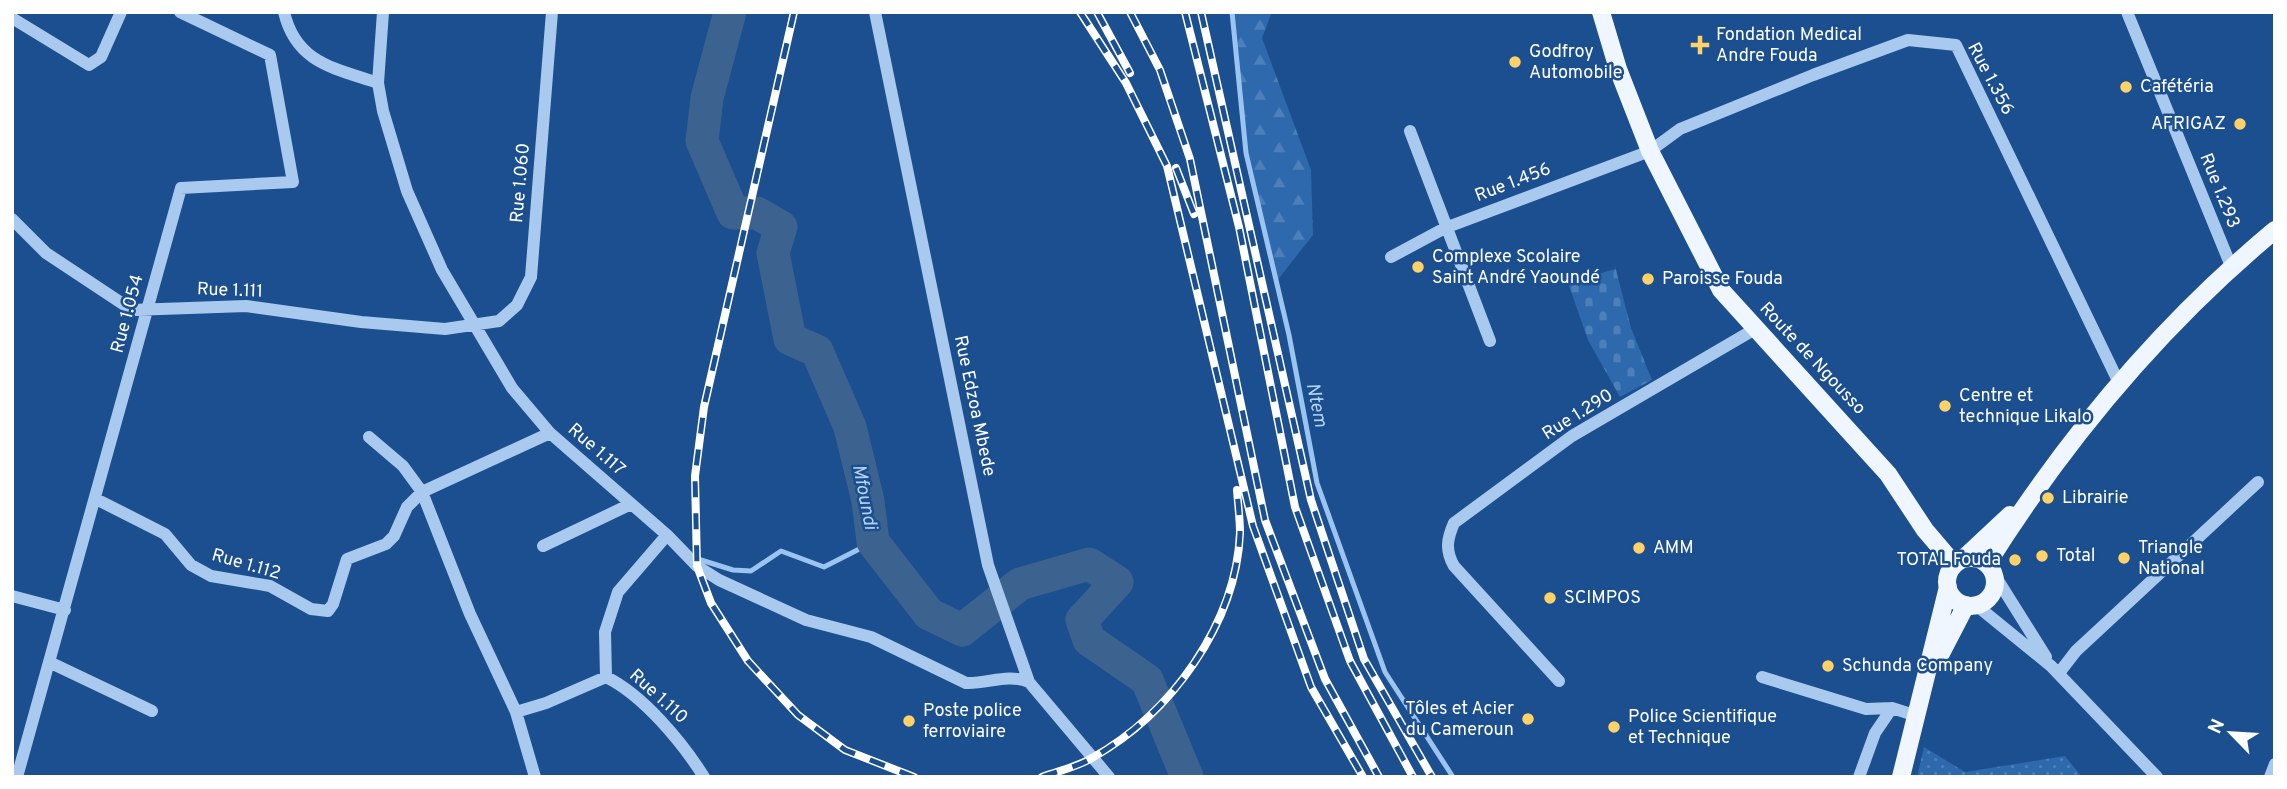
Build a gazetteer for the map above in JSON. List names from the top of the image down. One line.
{"streets":{"main road":["Route de Ngousso"],"street":["Rue 1.356","Rue 1.060","Rue 1.456","Rue 1.293","Rue 1.111","Rue 1.054","Rue Edzoa Mbede","Rue 1.290","Rue 1.117","Rue 1.112","Rue 1.110"]},"crossings":[["Rue 1.356","Rue 1.456"],["Rue 1.356","Route de Ngousso"],["Rue 1.060","Rue 1.111"],["Rue 1.060","Rue 1.117"],["Rue 1.456","Route de Ngousso"],["Rue 1.111","Rue 1.054"],["Rue 1.111","Rue 1.117"],["Rue 1.054","Rue 1.112"],["Route de Ngousso","Rue 1.290"],["Rue Edzoa Mbede","Rue 1.117"],["Rue 1.117","Rue 1.112"],["Rue 1.117","Rue 1.110"]],"water":["Ntem","Mfoundi"],"places":{"health":["Fondation Medical Andre Fouda"],"other":["Godfroy Automobile","Cafétéria","AFRIGAZ","Complexe Scolaire Saint André Yaoundé","Paroisse Fouda","Centre et technique Likalo","Librairie","AMM","Total","Triangle National","TOTAL Fouda","SCIMPOS","Schunda Company","Tôles et Acier du Cameroun","Poste police ferroviaire","Police Scientifique et Technique"]},"north":"top left"}
